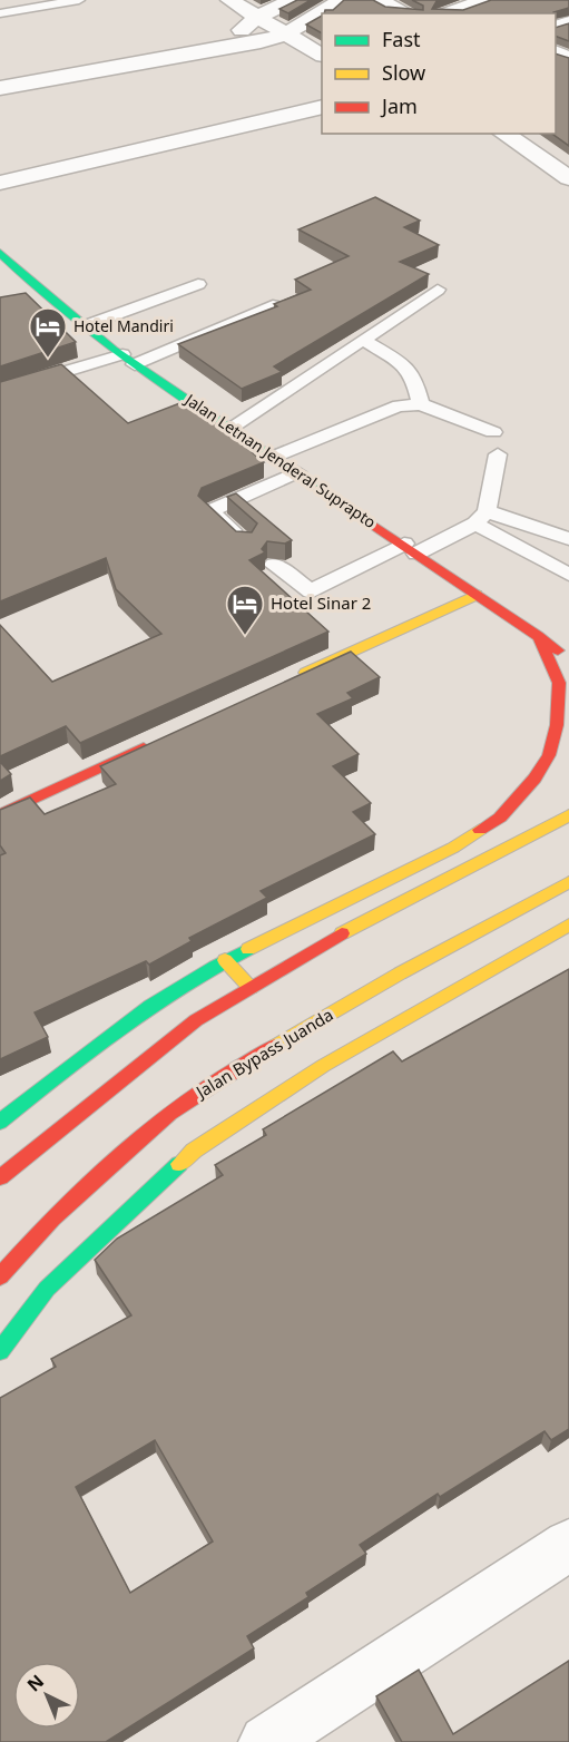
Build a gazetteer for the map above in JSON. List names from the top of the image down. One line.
{"streets":{"main road":["Jalan Letnan Jenderal Suprapto","Jalan Bypass Juanda"]},"places":{"hotel":["Hotel Mandiri","Hotel Sinar 2"]},"legend":["Fast","Slow","Jam"],"north":"top left"}
